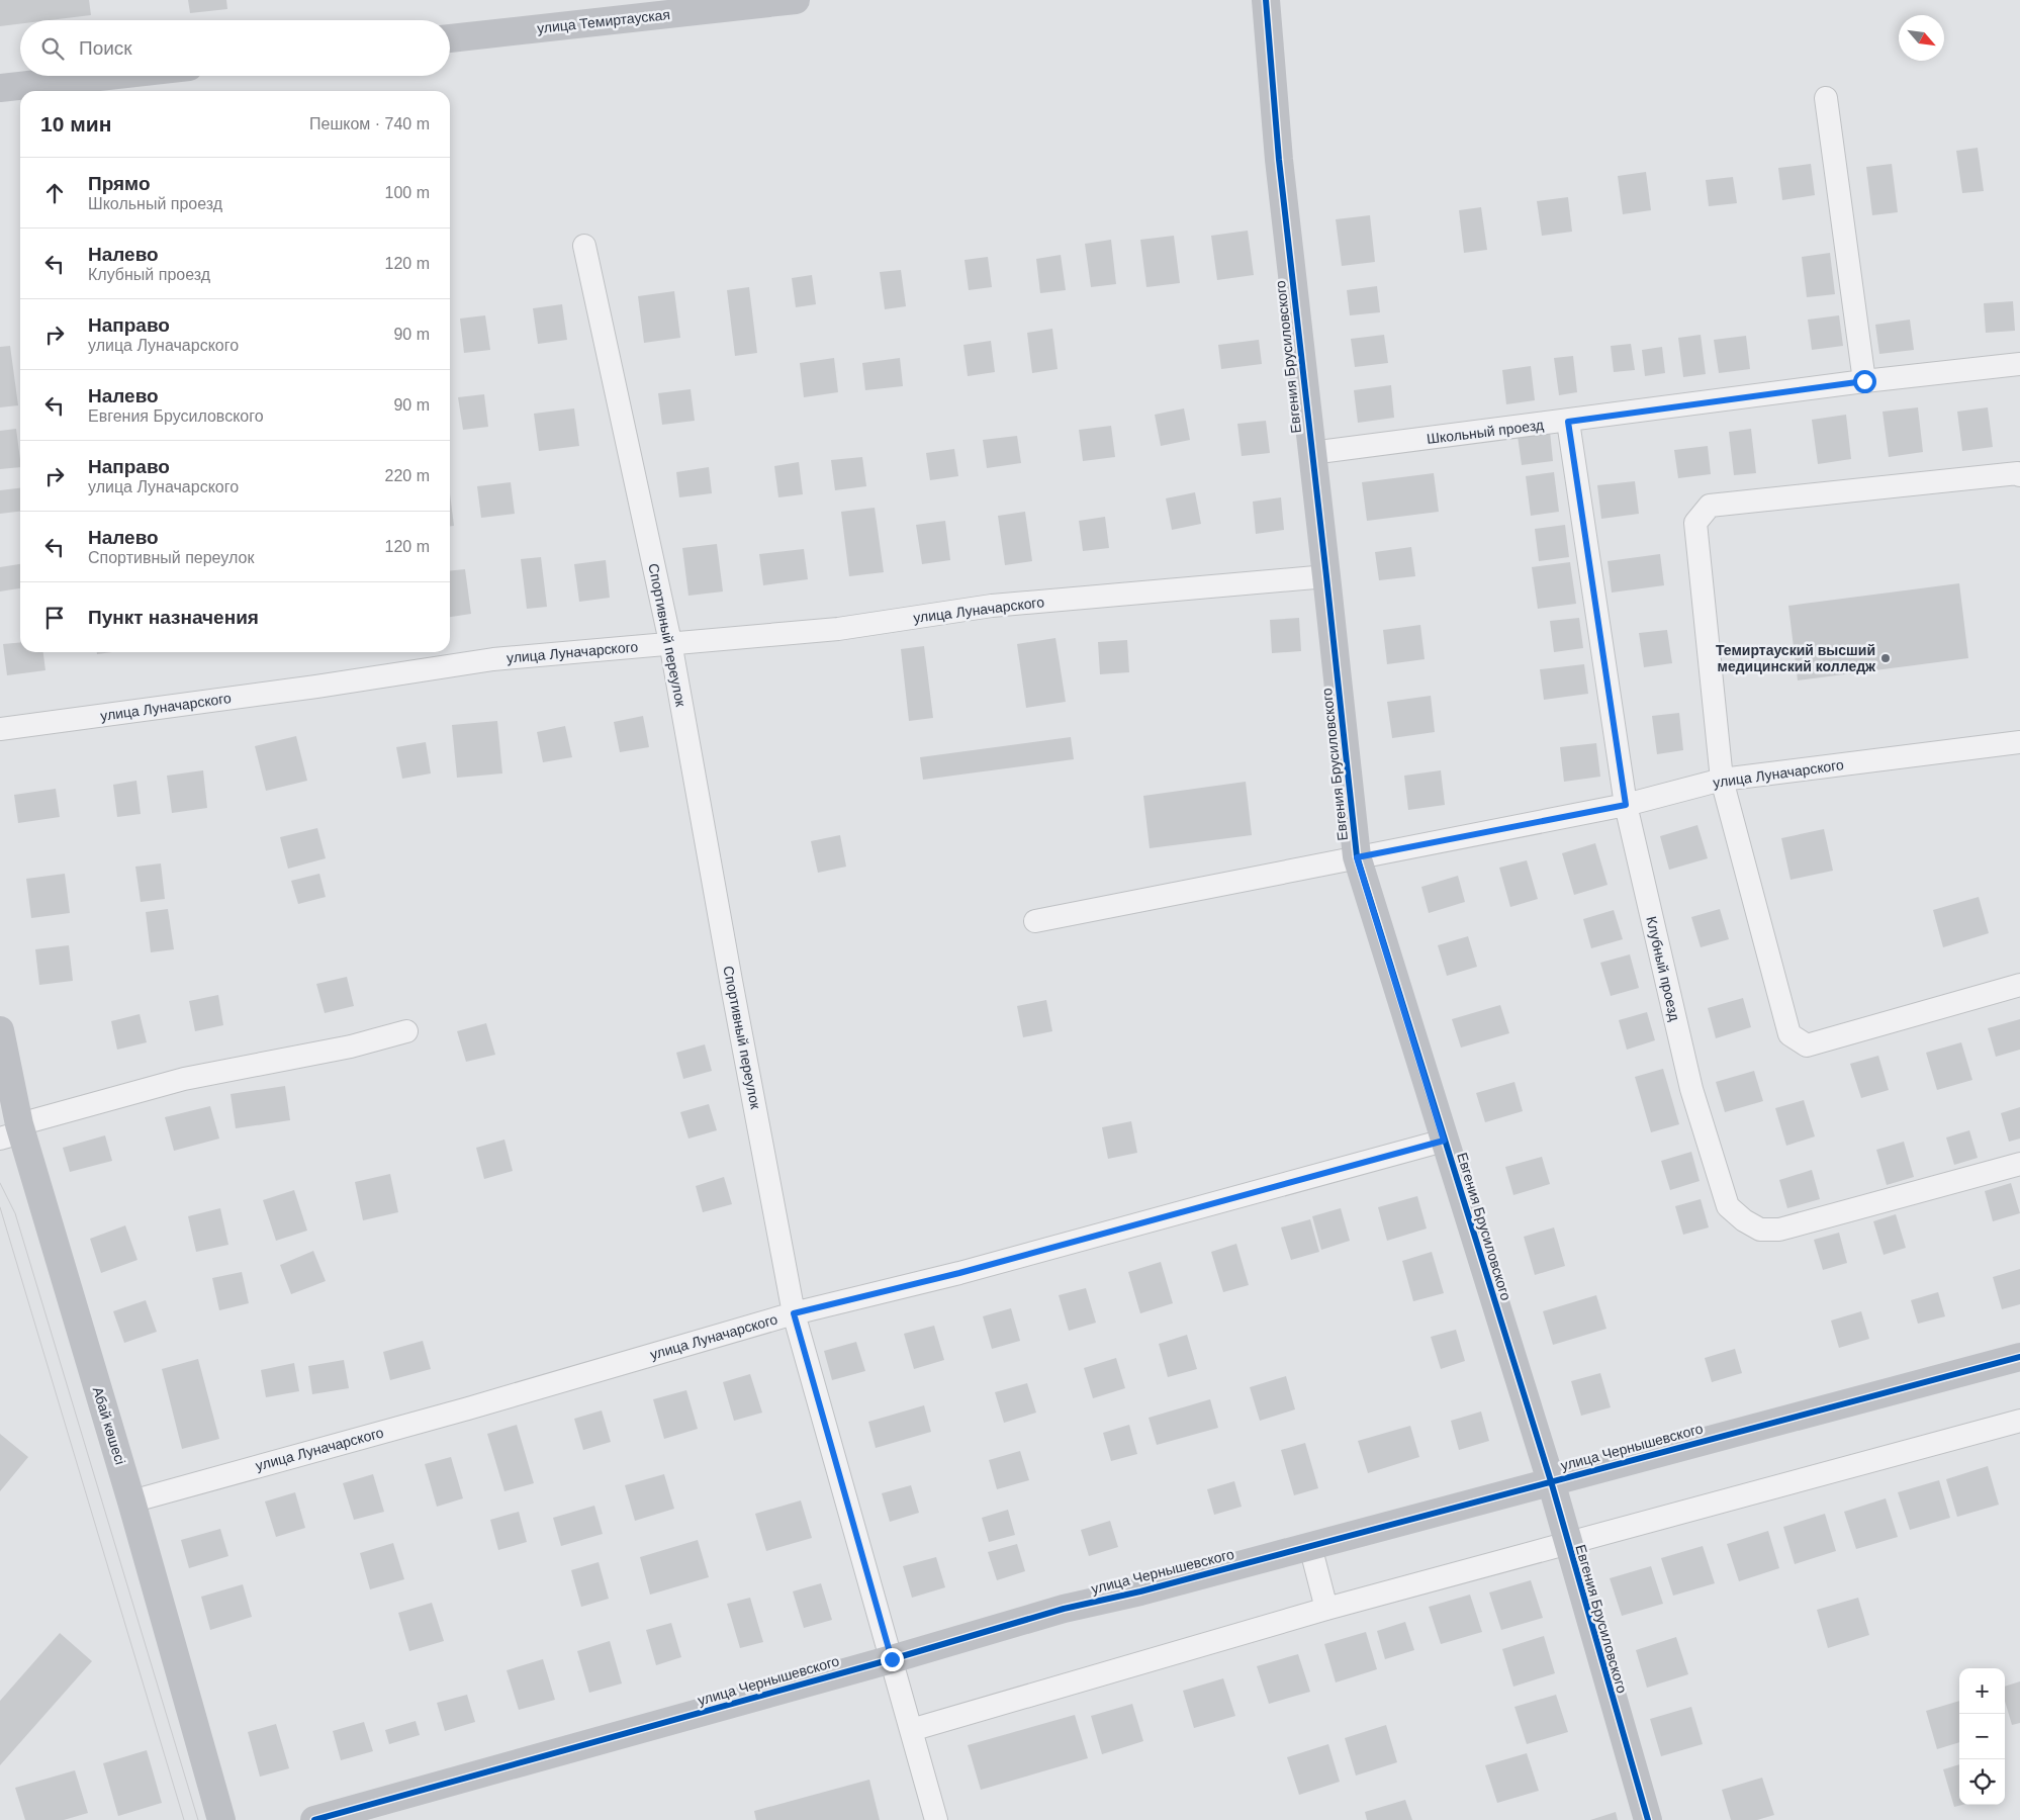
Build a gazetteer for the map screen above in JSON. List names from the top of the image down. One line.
{"streets":{"street":["улица Темиртауская","Евгения Брусиловского","Школьный проезд","улица Луначарского","Спортивный переулок","Клубный проезд","Абай көшесі","улица Чернышевского"]},"crossings":[["Евгения Брусиловского","Школьный проезд"],["Евгения Брусиловского","улица Луначарского"],["Евгения Брусиловского","улица Чернышевского"],["Школьный проезд","Клубный проезд"],["улица Луначарского","Спортивный переулок"],["улица Луначарского","Клубный проезд"],["улица Луначарского","Абай көшесі"],["Спортивный переулок","улица Чернышевского"]],"places":["Темиртауский высший медицинский колледж"],"north":"bottom right","page":{"search":"Поиск","heading":["10 мин","Пешком · 740 m"],"list":[["Прямо","Школьный проезд","100 m"],["Налево","Клубный проезд","120 m"],["Направо","улица Луначарского","90 m"],["Налево","Евгения Брусиловского","90 m"],["Направо","улица Луначарского","220 m"],["Налево","Спортивный переулок","120 m"],"Пункт назначения"],"map_buttons":["+","−"]}}
